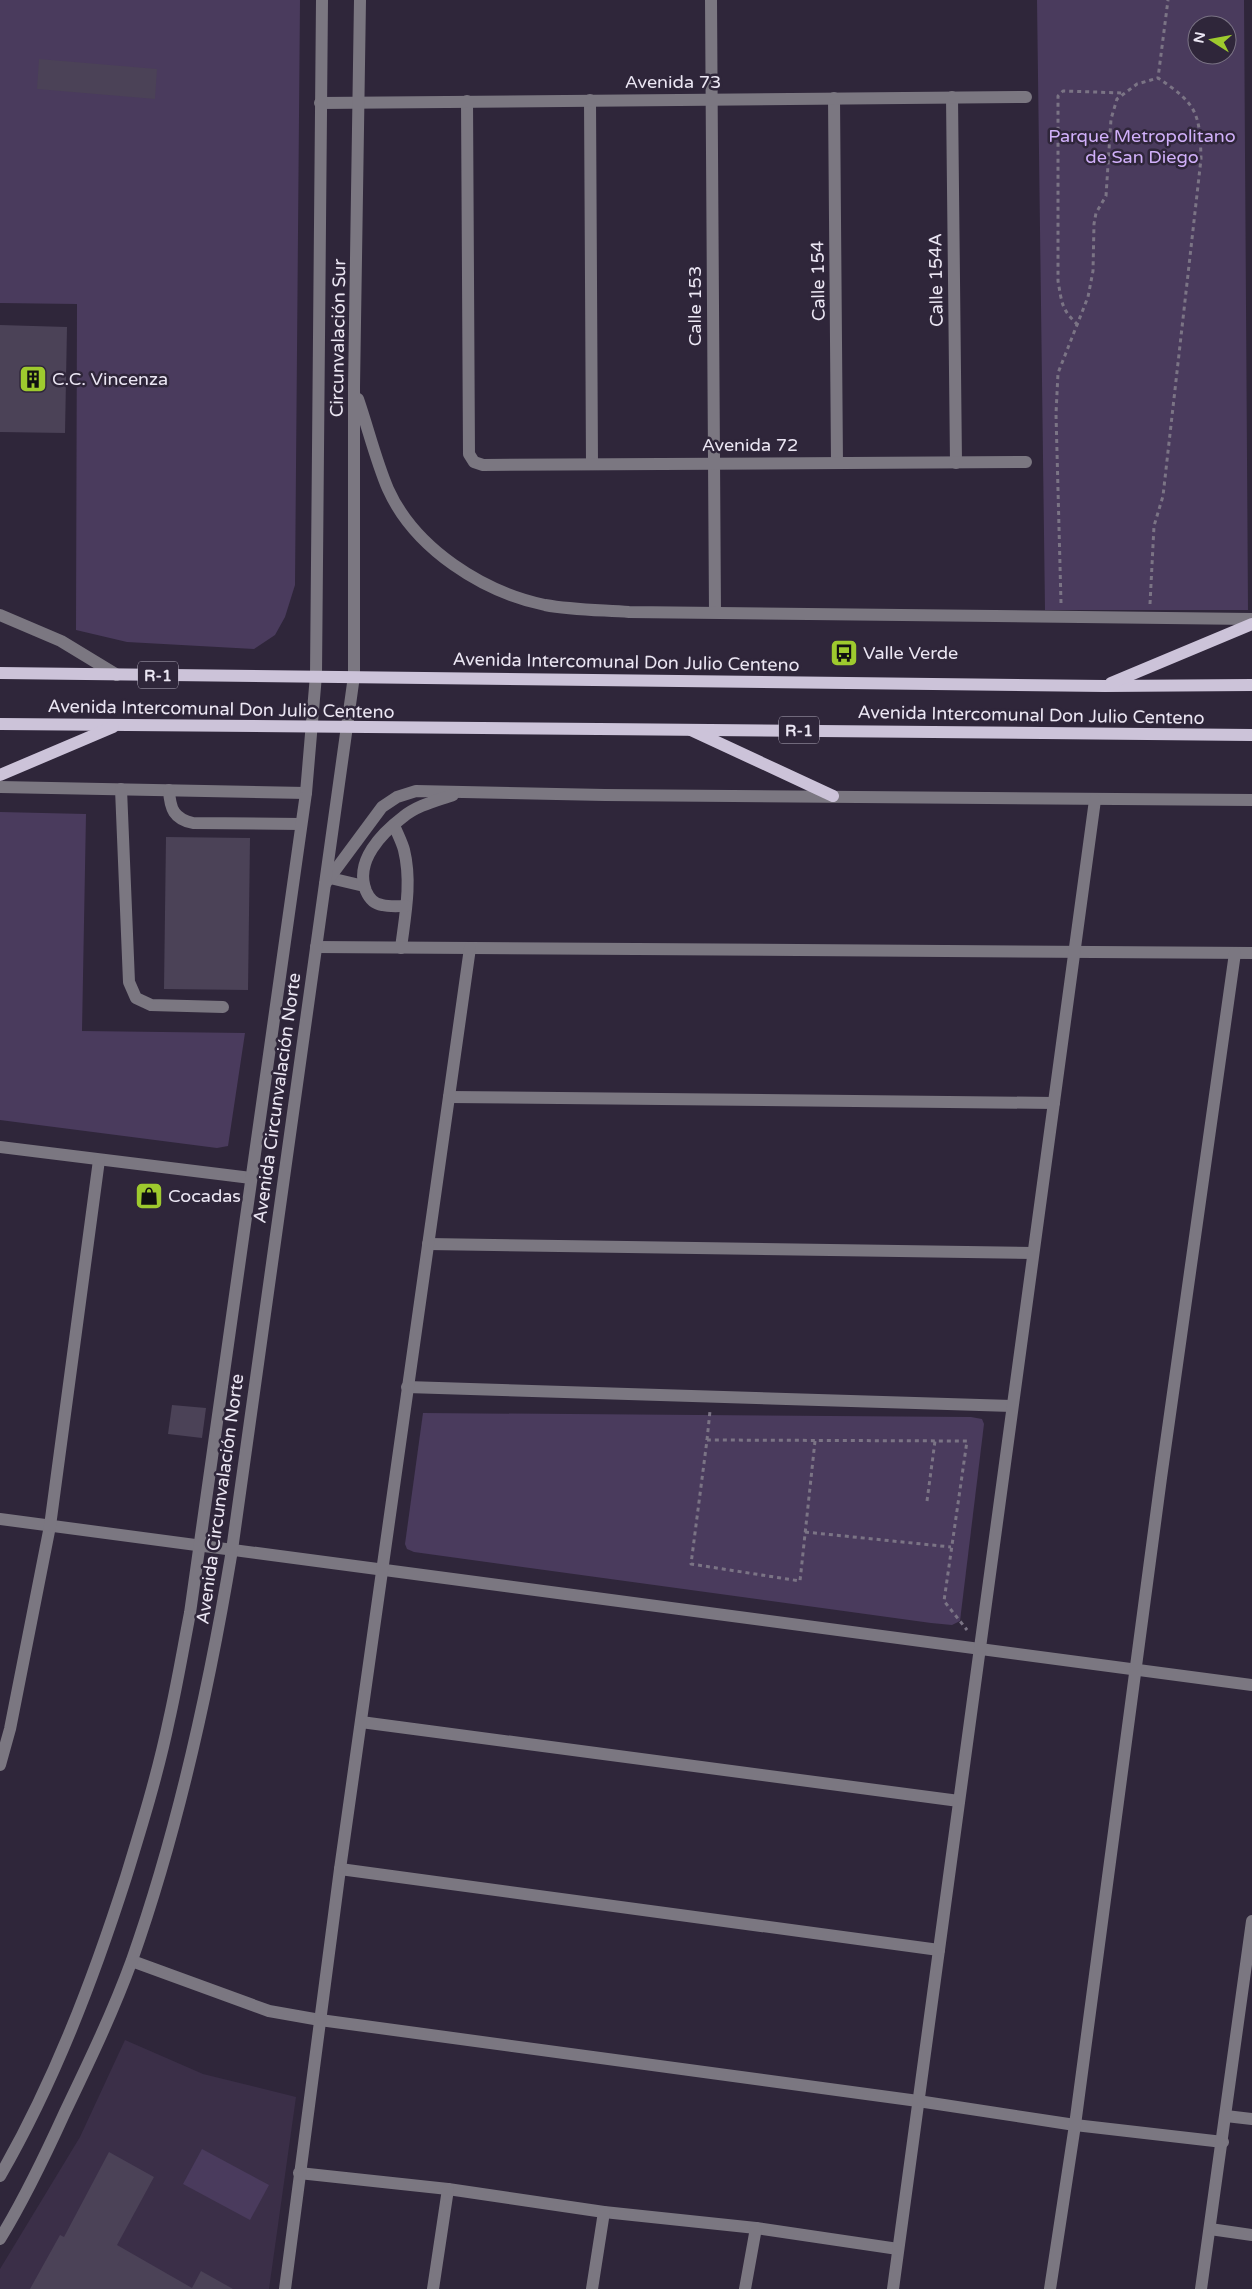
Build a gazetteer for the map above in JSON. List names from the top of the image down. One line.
{"streets":{"main road":["Avenida Intercomunal Don Julio Centeno","R-1"],"street":["Avenida 73","Calle 154A","Calle 154","Calle 153","Circunvalación Sur","Avenida 72","Avenida Circunvalación Norte"]},"crossings":[["Avenida 73","Calle 154A"],["Avenida 73","Calle 154"],["Avenida 73","Calle 153"],["Avenida 73","Circunvalación Sur"],["Avenida 73","Avenida 72"],["Calle 154A","Avenida 72"],["Calle 154","Avenida 72"],["Calle 153","Avenida 72"],["Circunvalación Sur","Avenida Intercomunal Don Julio Centeno"],["Circunvalación Sur","Avenida Circunvalación Norte"],["Avenida Intercomunal Don Julio Centeno","Avenida Circunvalación Norte"]],"parks":["Parque Metropolitano de San Diego"],"places":{"building":["C.C. Vincenza"],"bus stop":["Valle Verde"],"shop":["Cocadas"]},"north":"left"}
